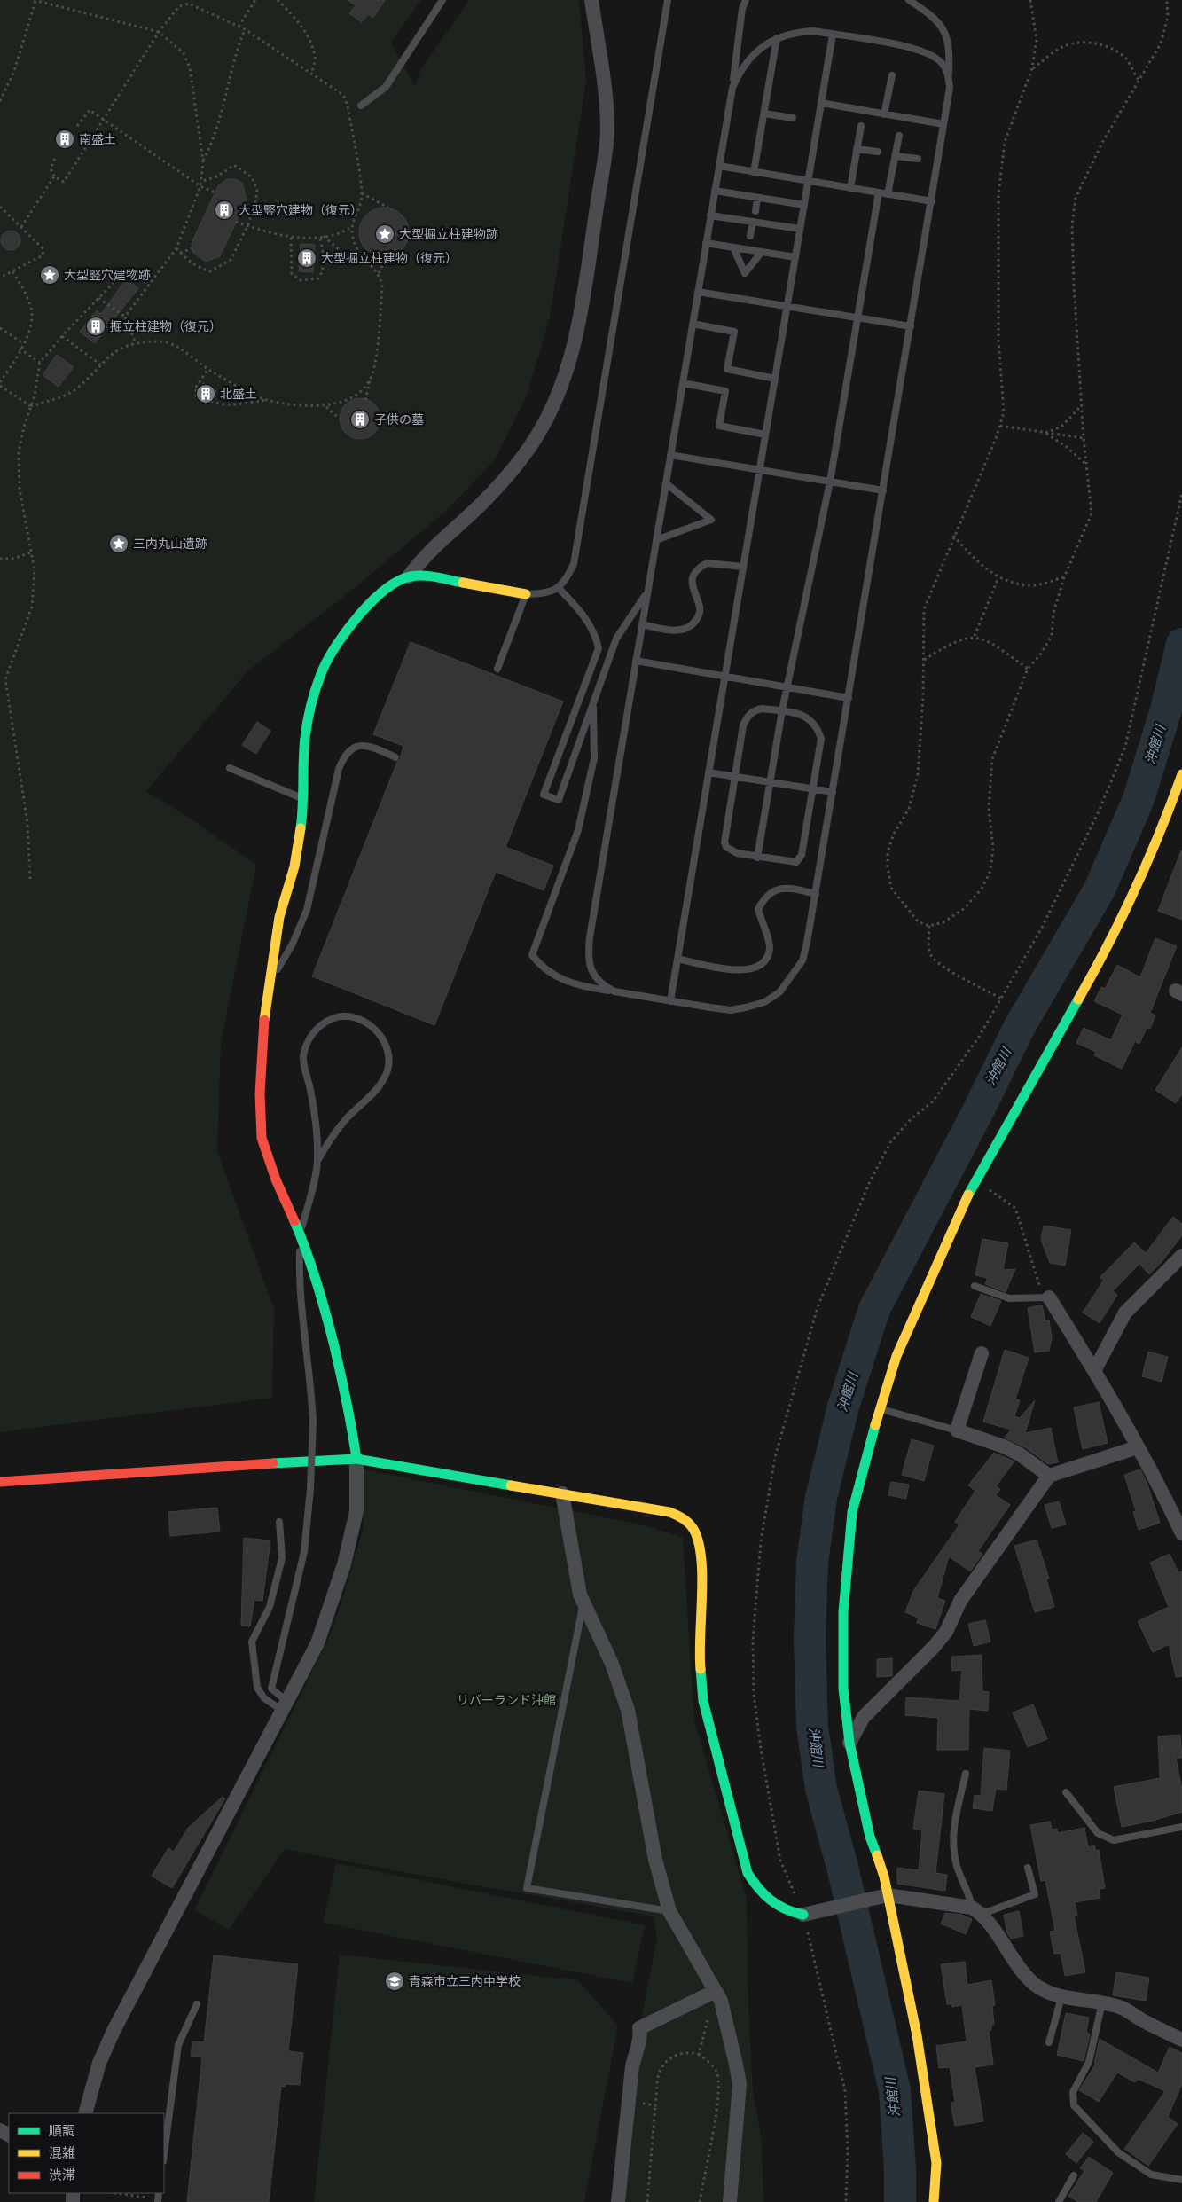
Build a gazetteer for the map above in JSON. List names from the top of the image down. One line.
{"water":["沖館川"],"parks":["リバーランド沖館"],"places":{"building":["南盛土","大型竪穴建物（復元）","大型掘立柱建物（復元）","掘立柱建物（復元）","北盛土","子供の墓"],"place":["大型掘立柱建物跡","大型竪穴建物跡","三内丸山遺跡"],"school or university":["青森市立三内中学校"]},"legend":["順調","混雑","渋滞"]}
